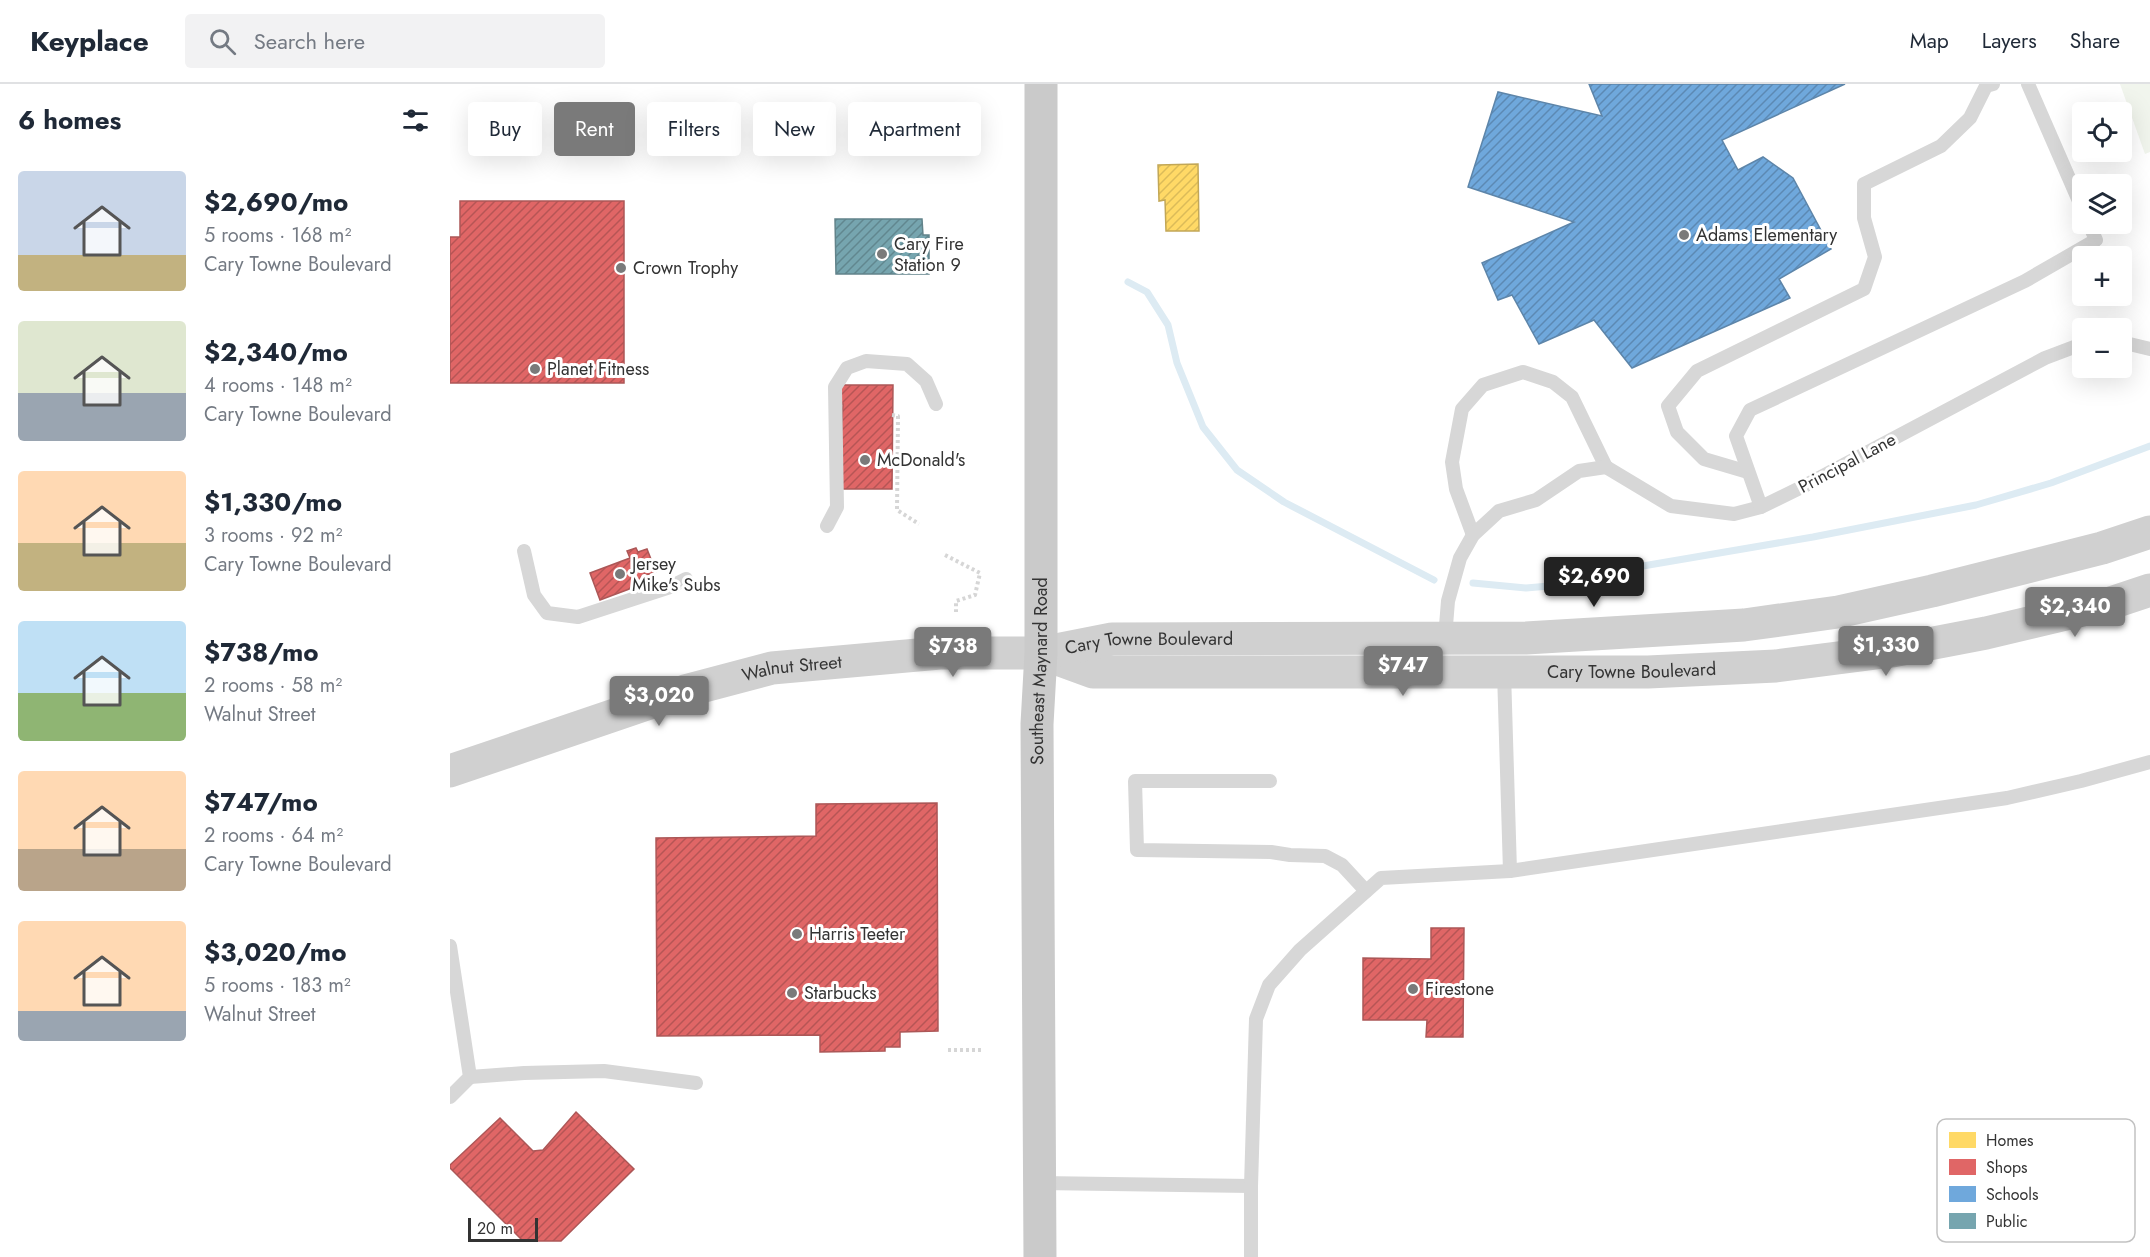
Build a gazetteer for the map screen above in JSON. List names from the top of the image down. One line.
{"streets":{"main road":["Cary Towne Boulevard","Walnut Street","Southeast Maynard Road"],"lane":["Principal Lane"]},"crossings":[["Cary Towne Boulevard","Walnut Street"],["Cary Towne Boulevard","Southeast Maynard Road"],["Walnut Street","Southeast Maynard Road"]],"places":["Adams Elementary","Cary Fire Station 9","Crown Trophy","Planet Fitness","McDonald's","Jersey Mike's Subs","Harris Teeter","Firestone","Starbucks"],"legend":["Homes","Shops","Schools","Public"],"scale_bar":"20 m","page":{"header":"Keyplace","search":"Search here","nav":["Map","Layers","Share"],"heading":"6 homes","map_buttons":["+","−"],"chip":["Buy","Rent","Filters","New","Apartment"],"list":[{"name":"$2,690/mo","note":"5 rooms · 168 m² · Cary Towne Boulevard"},{"name":"$2,340/mo","note":"4 rooms · 148 m² · Cary Towne Boulevard"},{"name":"$1,330/mo","note":"3 rooms · 92 m² · Cary Towne Boulevard"},{"name":"$738/mo","note":"2 rooms · 58 m² · Walnut Street"},{"name":"$747/mo","note":"2 rooms · 64 m² · Cary Towne Boulevard"},{"name":"$3,020/mo","note":"5 rooms · 183 m² · Walnut Street"}],"price":["$2,690","$2,340","$1,330","$738","$747","$3,020"],"scale":"20 m"}}
